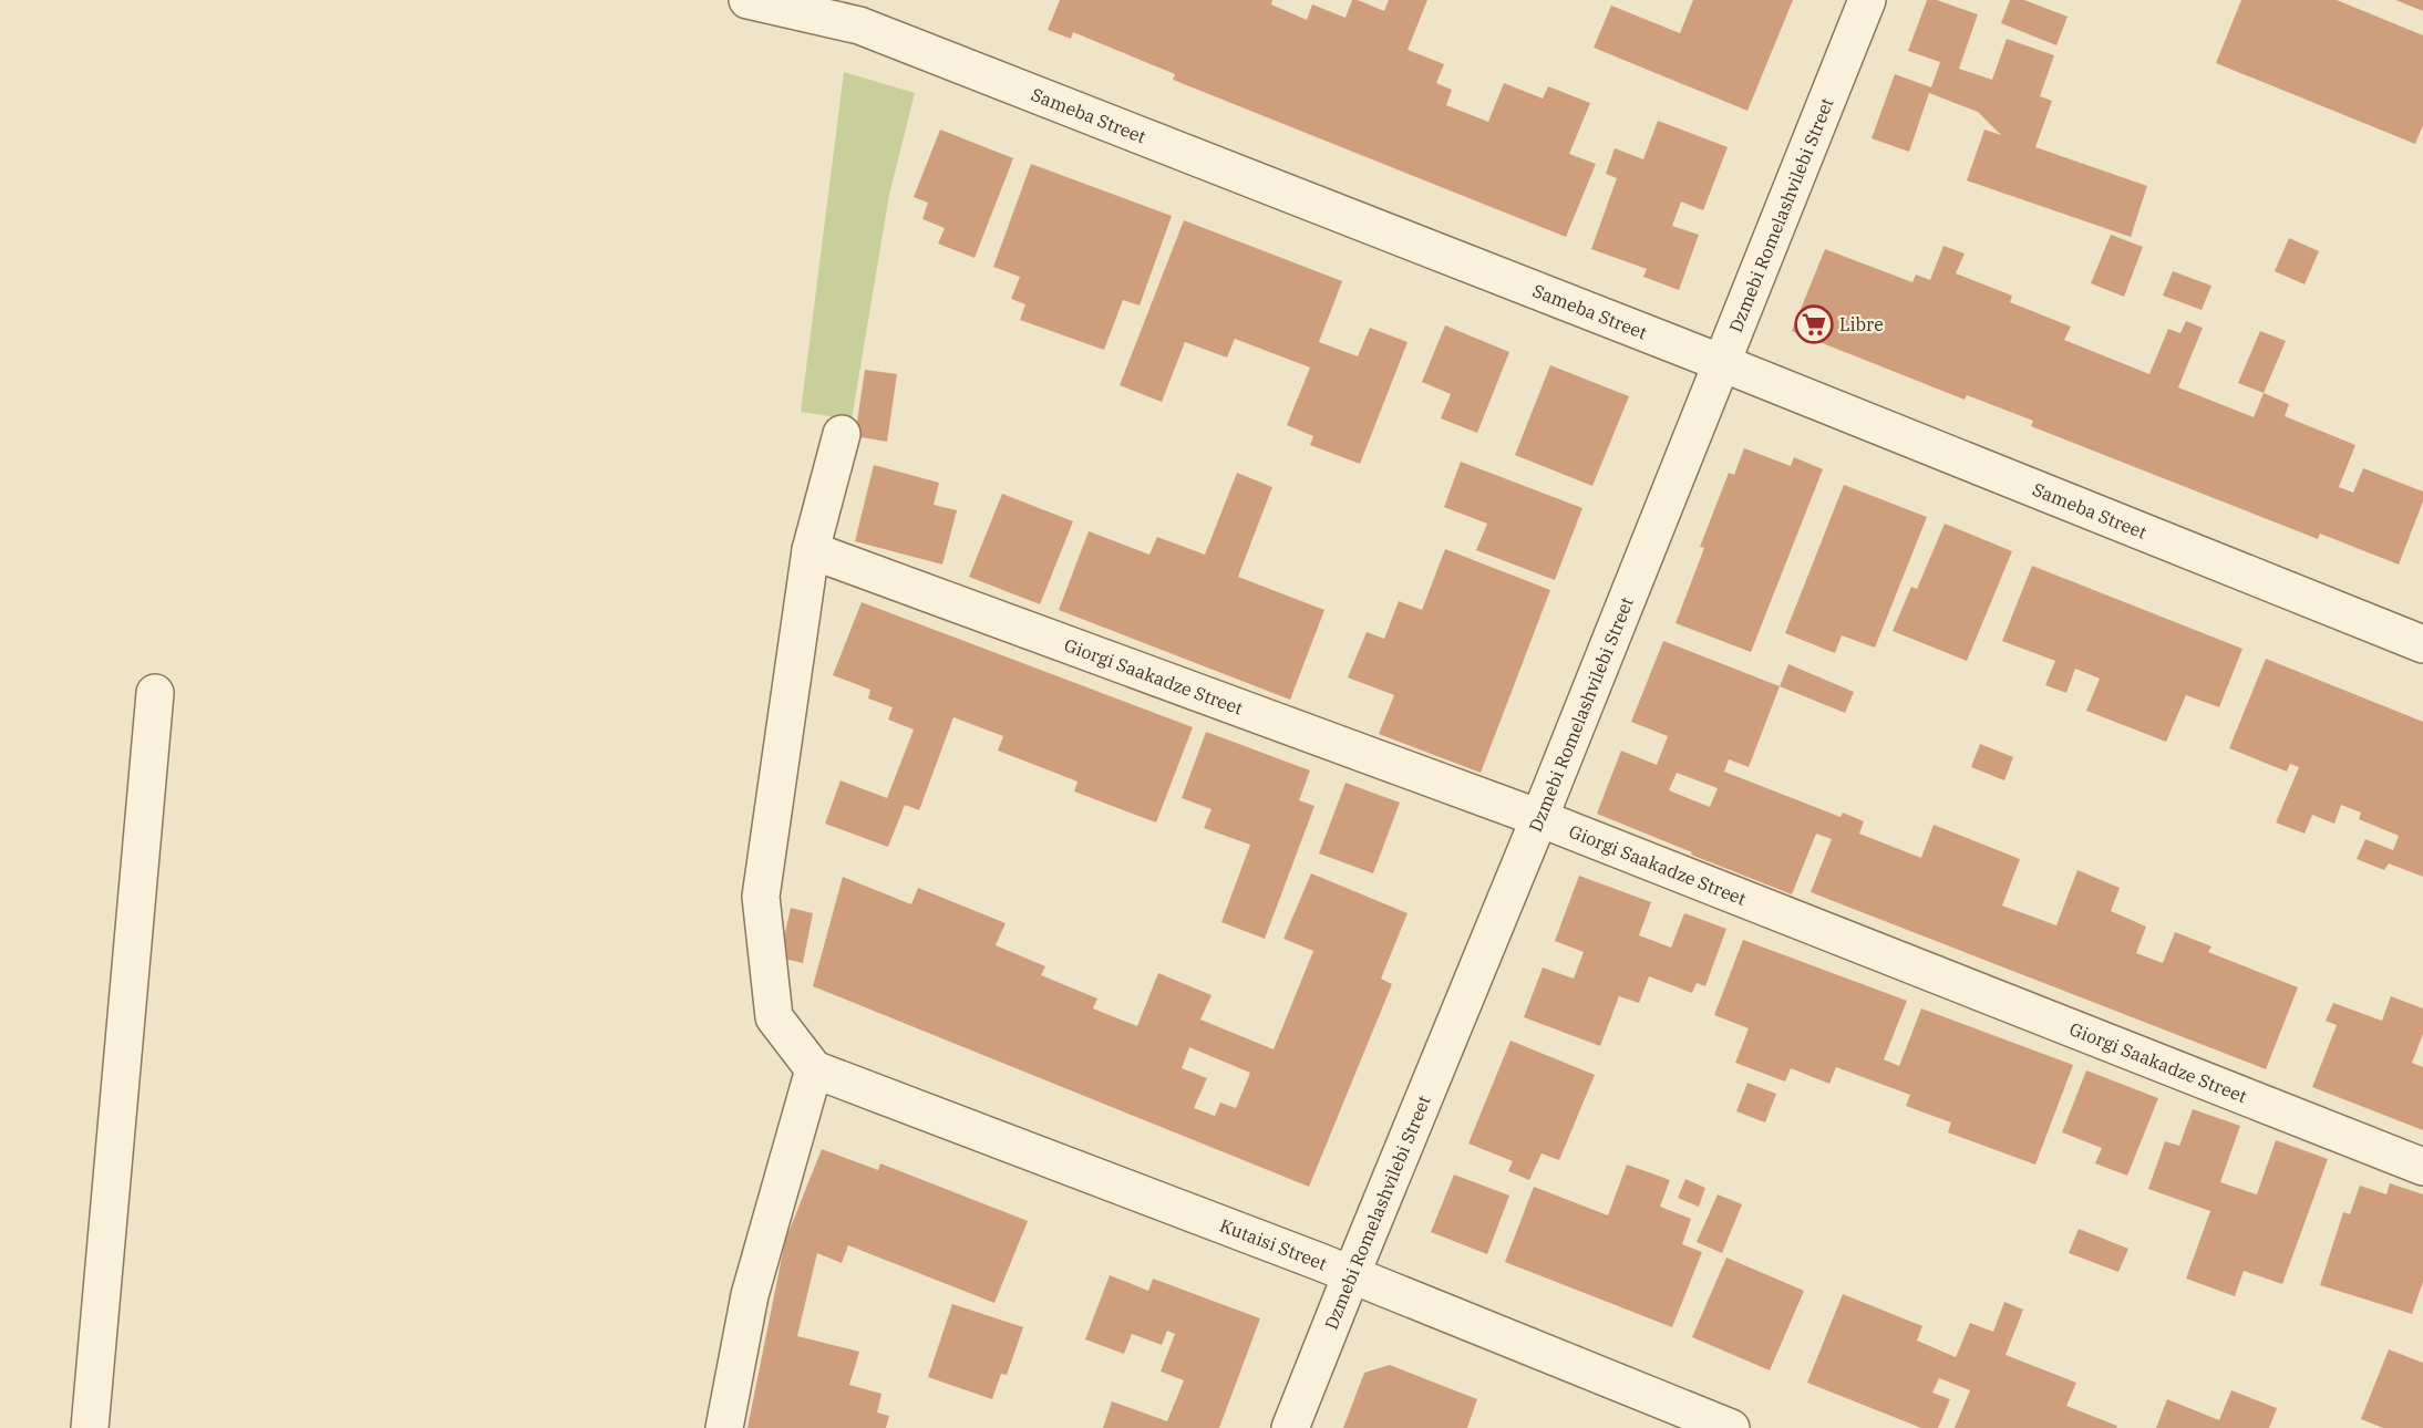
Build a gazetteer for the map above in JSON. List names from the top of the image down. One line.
{"streets":{"street":["Sameba Street","Dzmebi Romelashvilebi Street","Giorgi Saakadze Street","Kutaisi Street"]},"crossings":[["Sameba Street","Dzmebi Romelashvilebi Street"],["Dzmebi Romelashvilebi Street","Giorgi Saakadze Street"],["Dzmebi Romelashvilebi Street","Kutaisi Street"]],"places":{"supermarket":["Libre"]}}
